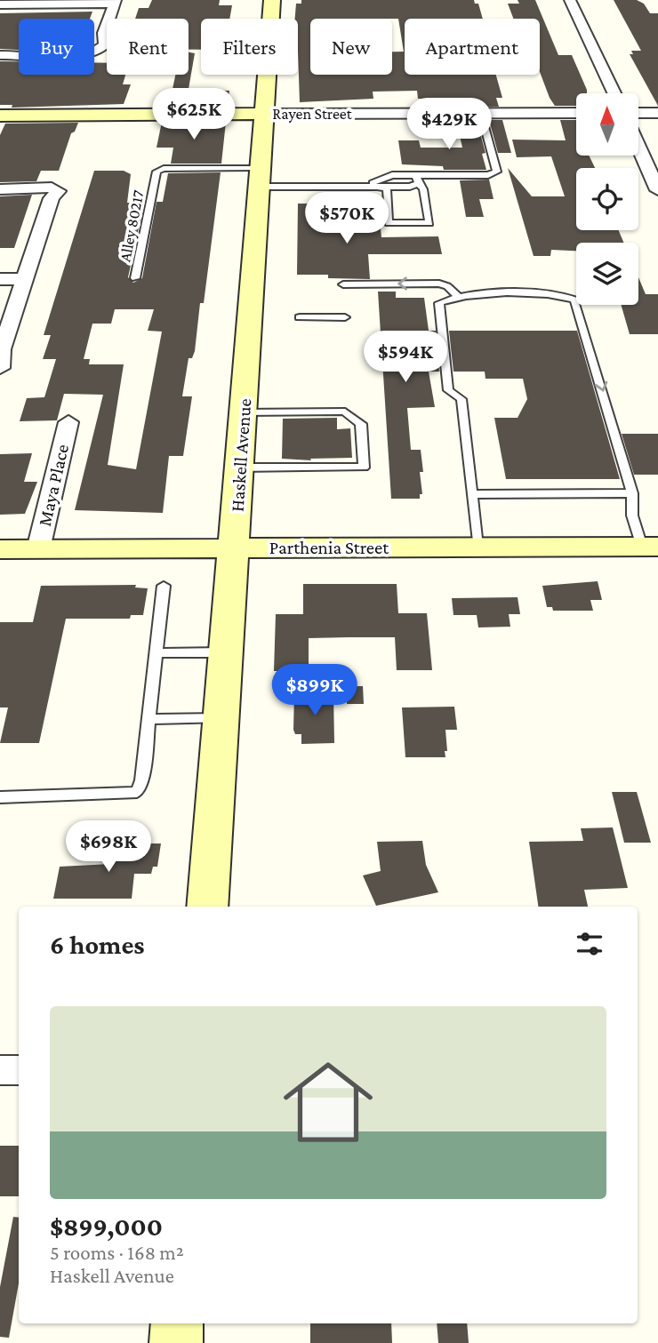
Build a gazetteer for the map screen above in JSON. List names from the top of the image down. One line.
{"streets":{"main road":["Rayen Street","Haskell Avenue","Parthenia Street"],"street":["Maya Place"],"lane":["Alley 80217"]},"crossings":[["Rayen Street","Haskell Avenue"],["Alley 80217","Haskell Avenue"],["Haskell Avenue","Parthenia Street"],["Maya Place","Parthenia Street"]],"north":"top","page":{"chip":["Buy","Rent","Filters","New","Apartment"],"price":["$625K","$429K","$570K","$594K","$899K","$698K"],"heading":"6 homes","list":[{"name":"$899,000","note":"5 rooms · 168 m² · Haskell Avenue"}]}}
